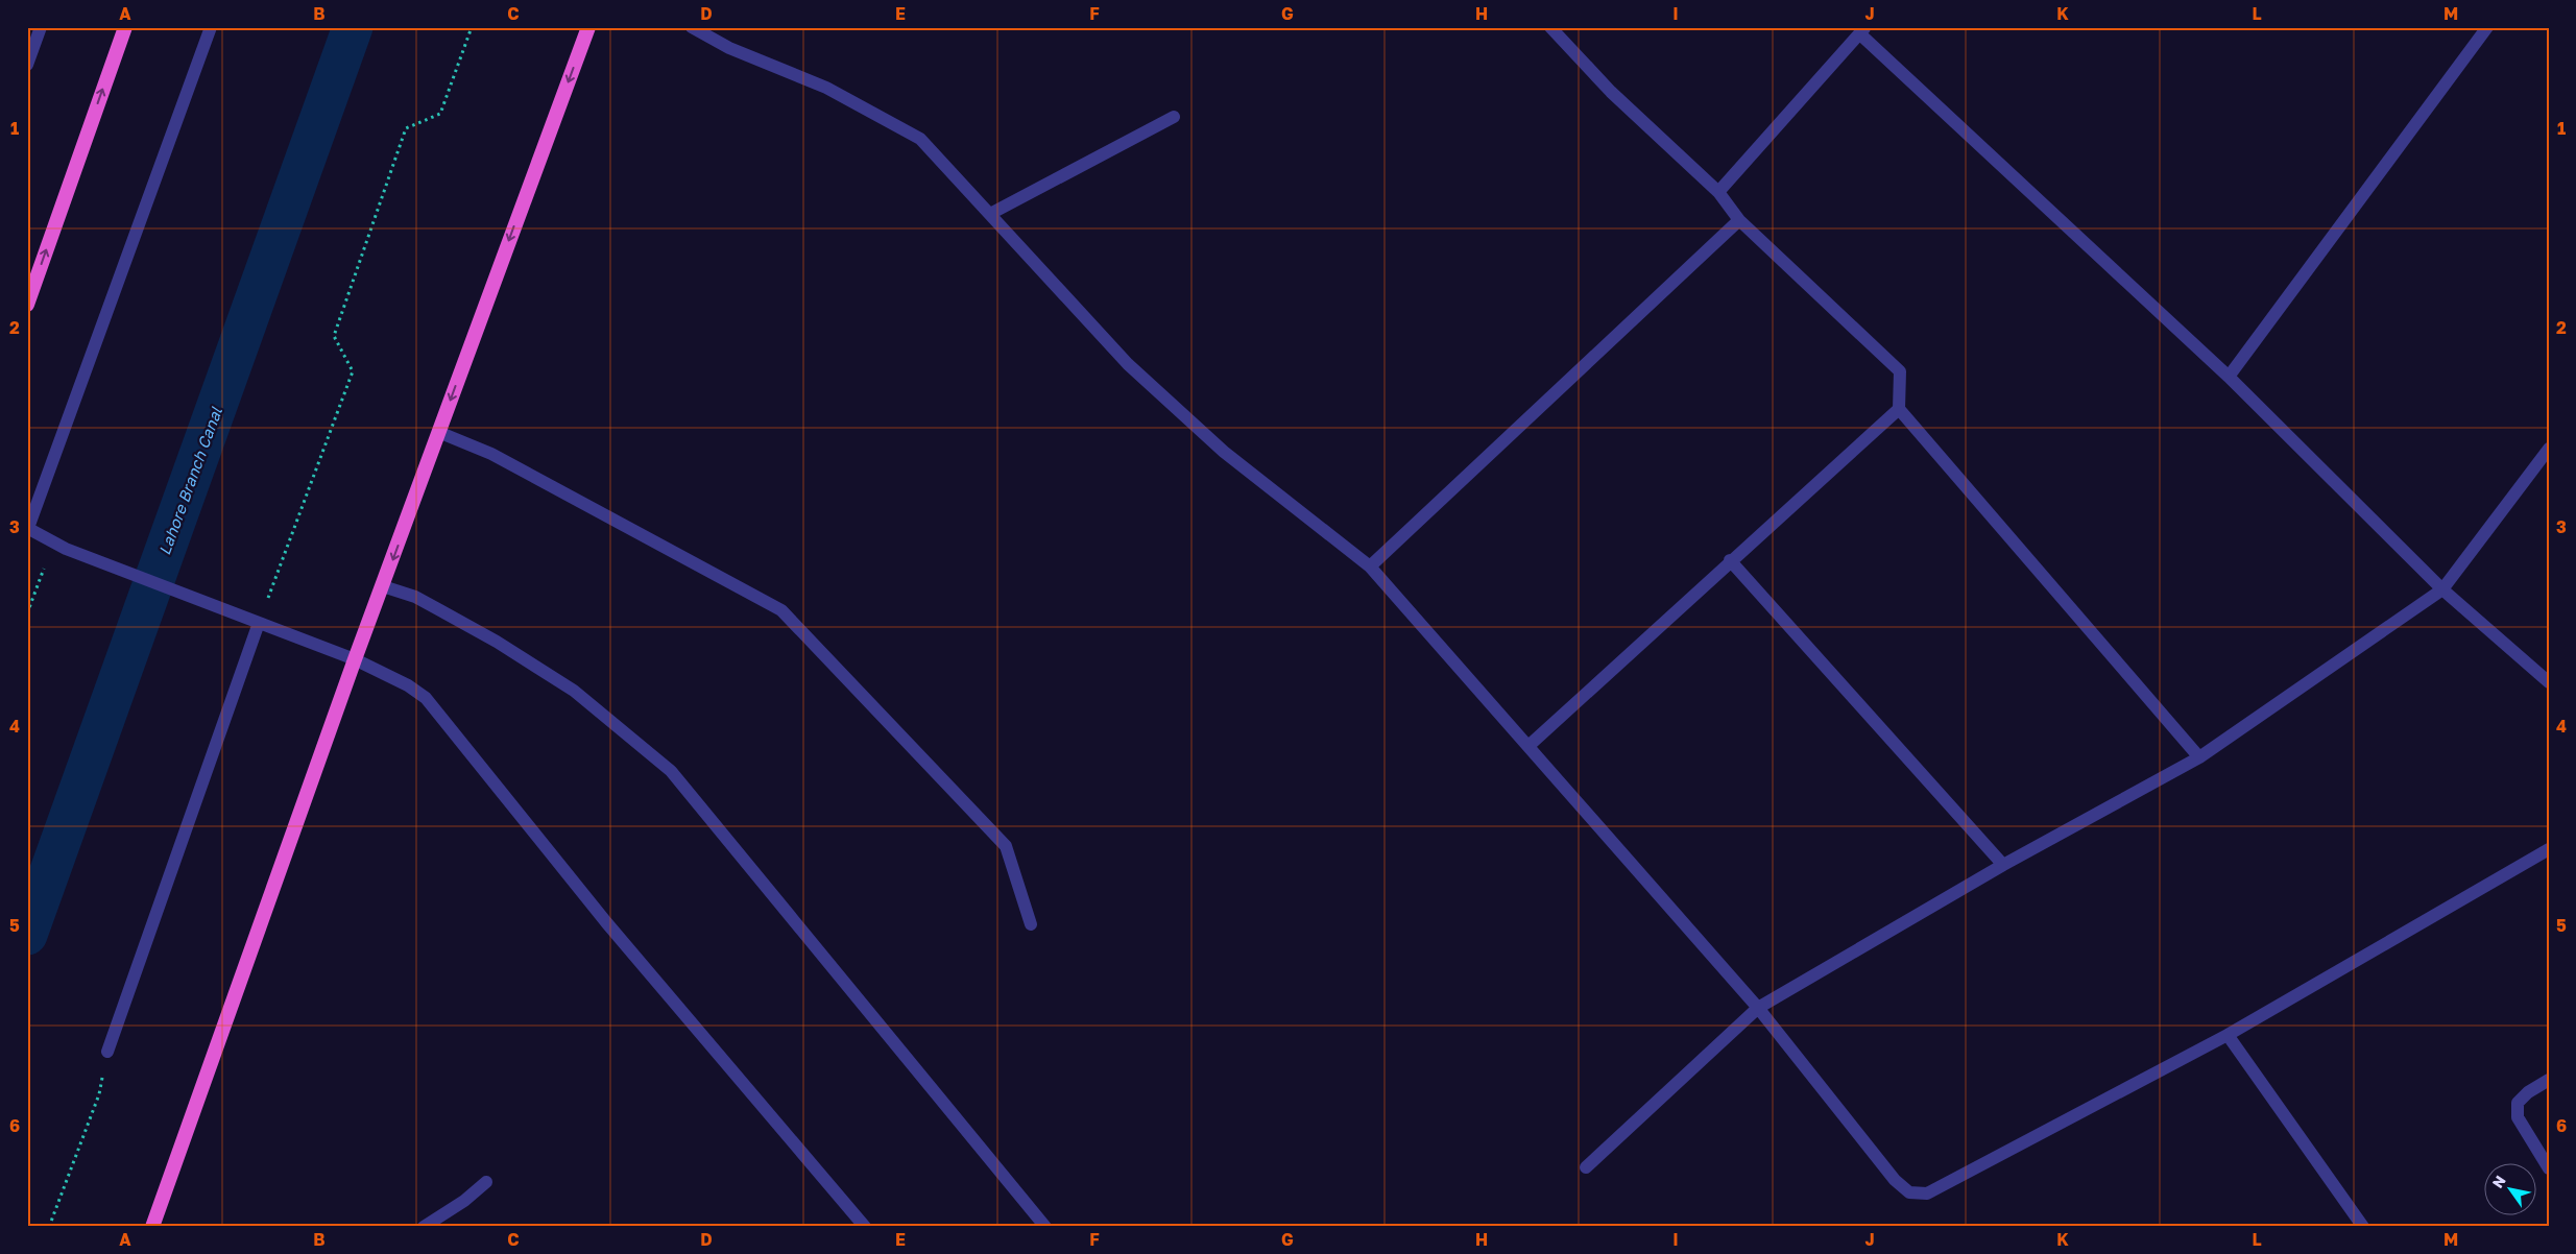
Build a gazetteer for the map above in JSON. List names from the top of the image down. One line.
{"water":["Lahore Branch Canal"],"north":"top left","grid":{"columns":["A","B","C","D","E","F","G","H","I","J","K","L","M"],"rows":["1","2","3","4","5","6"]}}
